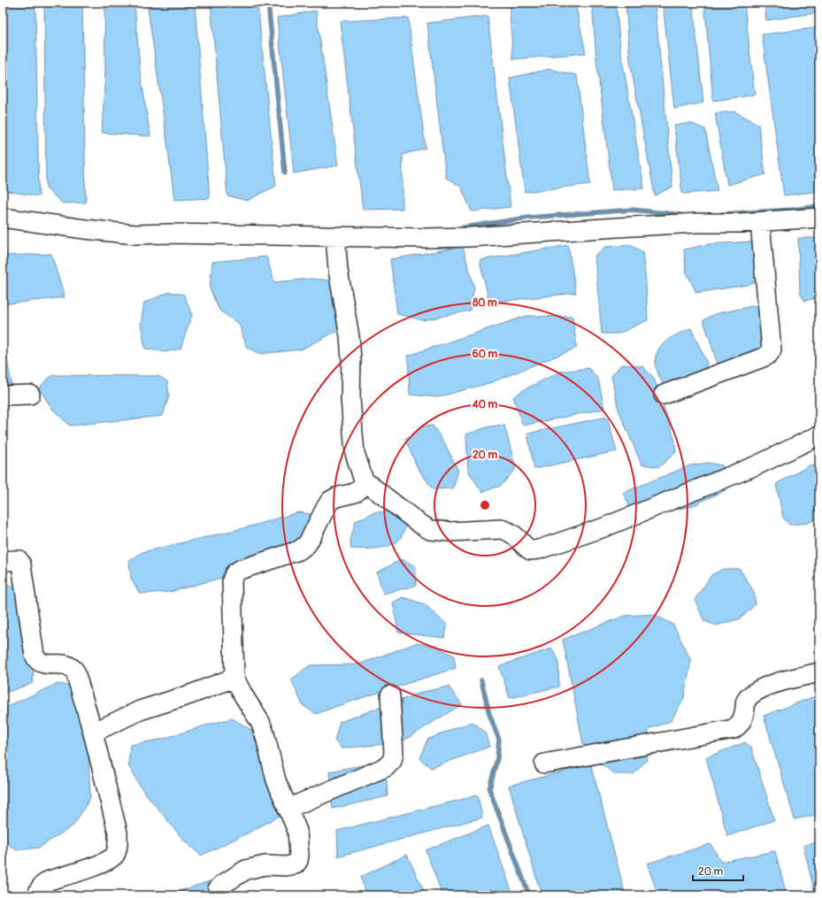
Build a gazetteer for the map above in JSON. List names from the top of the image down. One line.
{"scale_bar":"20 m","rings":["80 m","60 m","40 m","20 m"]}
